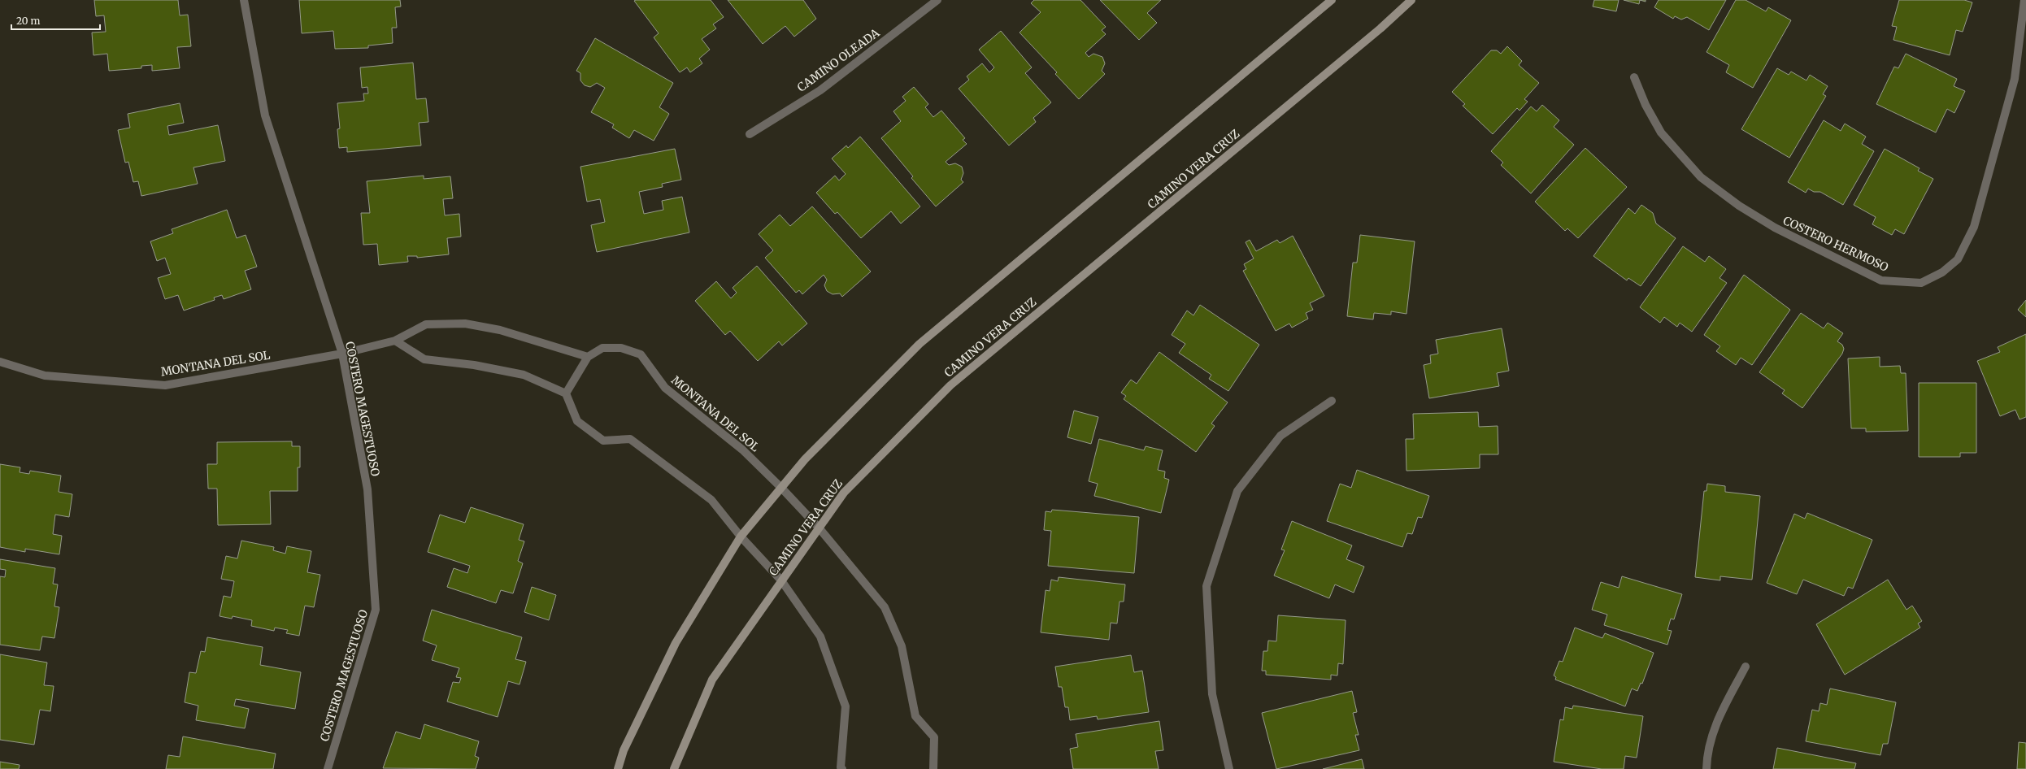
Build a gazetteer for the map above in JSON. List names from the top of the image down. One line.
{"streets":{"main road":["CAMINO VERA CRUZ"],"street":["CAMINO OLEADA","COSTERO HERMOSO","MONTANA DEL SOL","COSTERO MAGESTUOSO"]},"crossings":[["CAMINO VERA CRUZ","MONTANA DEL SOL"],["MONTANA DEL SOL","COSTERO MAGESTUOSO"]],"scale_bar":"20 m"}
